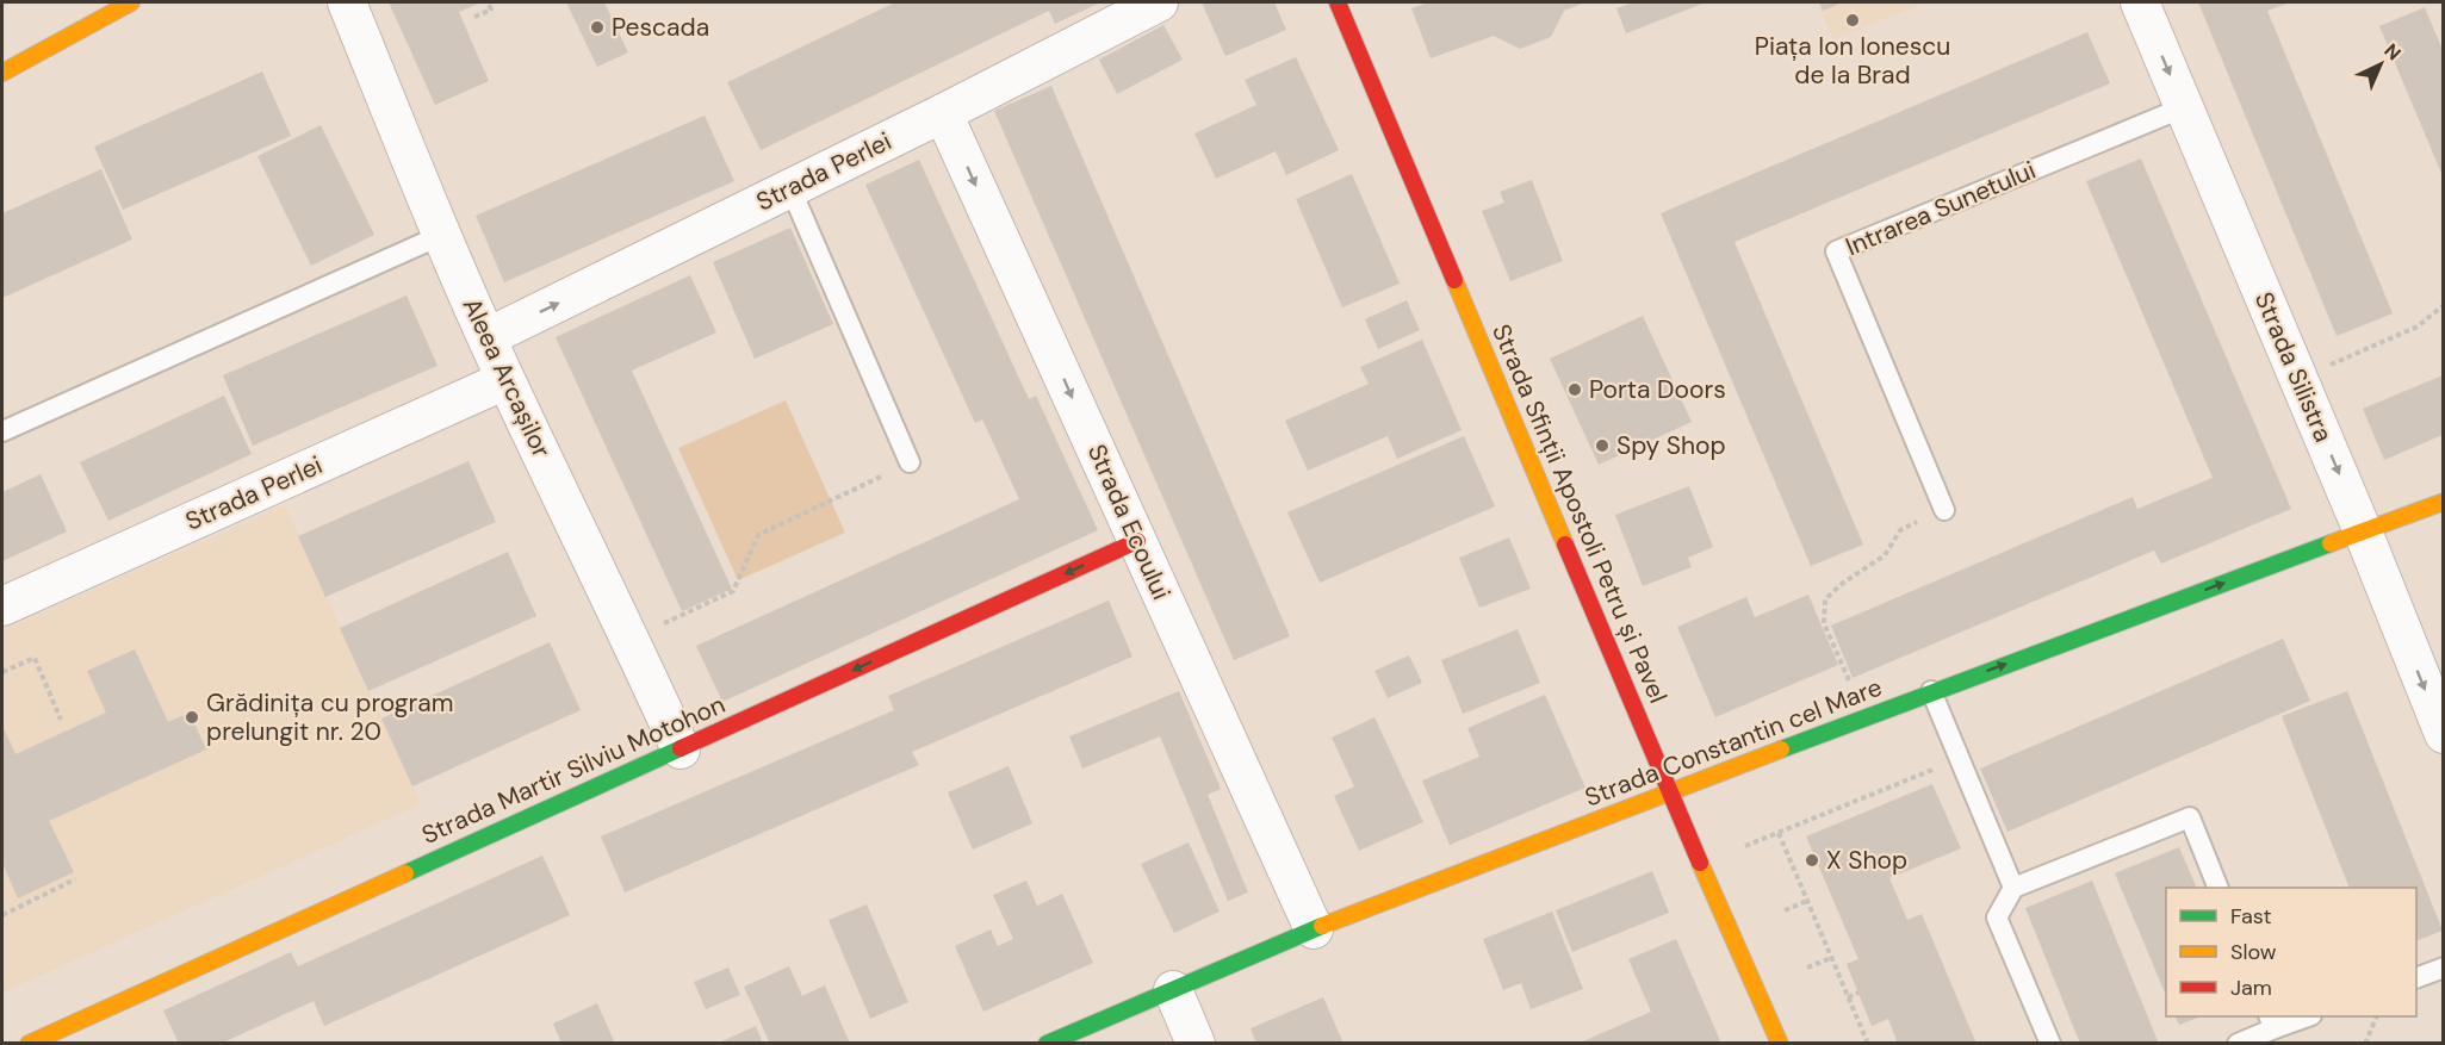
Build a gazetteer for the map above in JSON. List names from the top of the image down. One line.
{"streets":{"street":["Strada Perlei","Strada Silistra","Aleea Arcașilor","Strada Sfinții Apostoli Petru și Pavel","Strada Ecoului","Strada Constantin cel Mare","Strada Martir Silviu Motohon"],"lane":["Intrarea Sunetului"]},"crossings":[["Strada Perlei","Aleea Arcașilor"],["Strada Perlei","Strada Ecoului"],["Intrarea Sunetului","Strada Silistra"],["Strada Silistra","Strada Constantin cel Mare"],["Aleea Arcașilor","Strada Martir Silviu Motohon"],["Strada Sfinții Apostoli Petru și Pavel","Strada Constantin cel Mare"],["Strada Ecoului","Strada Constantin cel Mare"],["Strada Ecoului","Strada Martir Silviu Motohon"]],"one_way":["Strada Silistra","Strada Ecoului","Strada Martir Silviu Motohon"],"places":["Piața Ion Ionescu de la Brad","Pescada","Porta Doors","Spy Shop","Grădinița cu program prelungit nr. 20","X Shop"],"legend":["Fast","Slow","Jam"],"north":"top right"}
